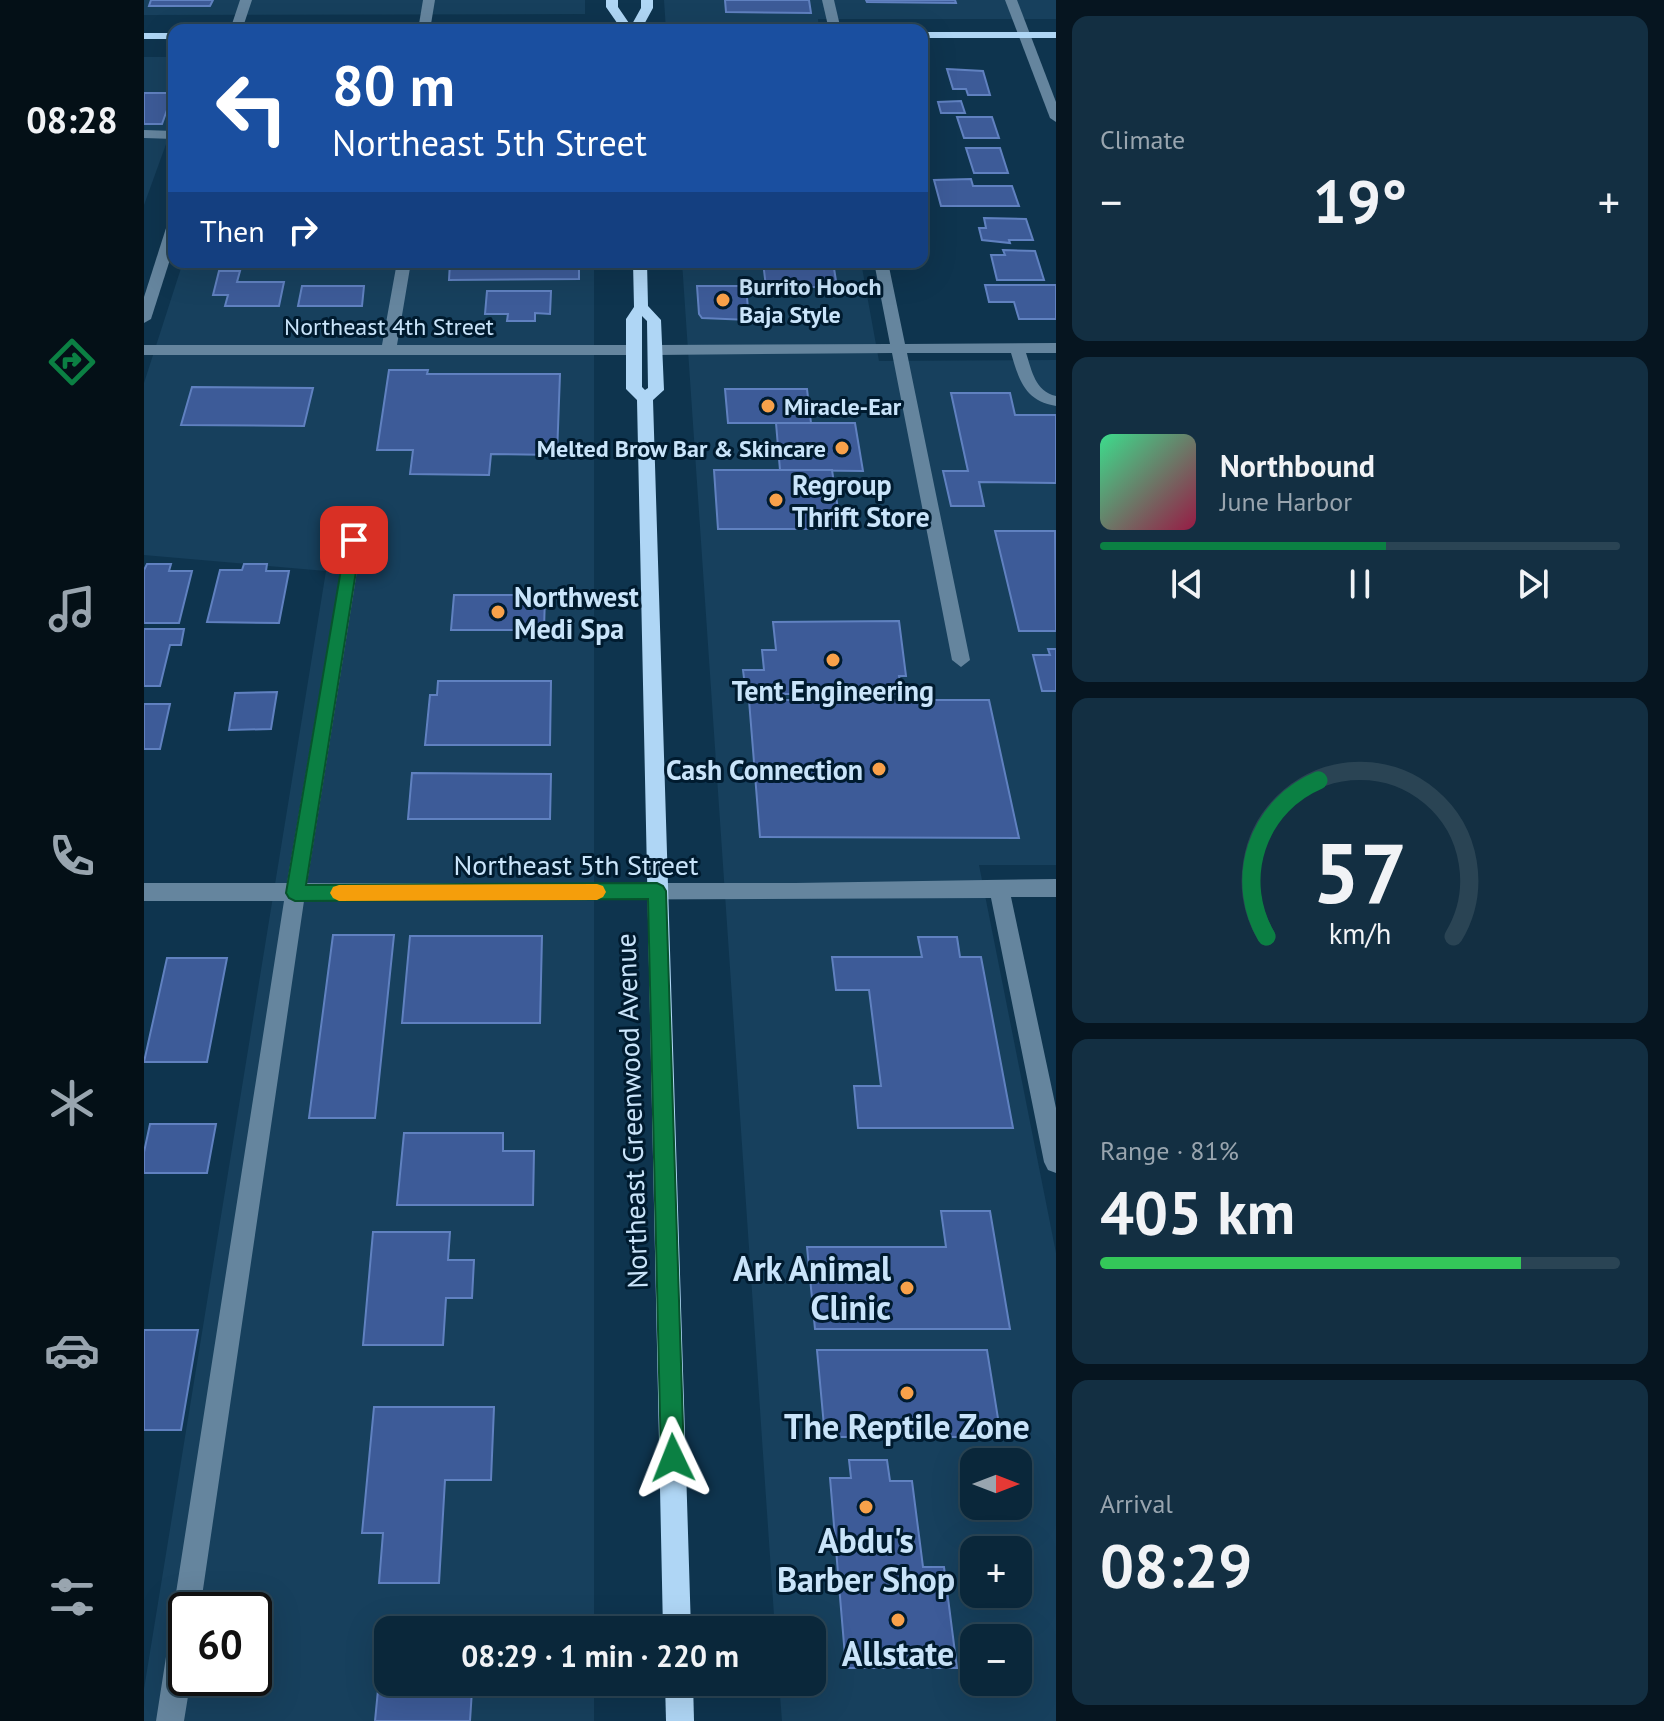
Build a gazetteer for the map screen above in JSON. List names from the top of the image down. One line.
{"streets":{"main road":["Northeast Greenwood Avenue"],"street":["Northeast 4th Street","Northeast 5th Street"]},"crossings":[["Northeast 4th Street","Northeast Greenwood Avenue"],["Northeast 5th Street","Northeast Greenwood Avenue"]],"places":["Burrito Hooch Baja Style","Miracle-Ear","Melted Brow Bar & Skincare","Regroup Thrift Store","Northwest Medi Spa","Tent Engineering","Cash Connection","Ark Animal Clinic","The Reptile Zone","Abdu's Barber Shop","Allstate"],"north":"right","page":{"tabs":"08:28","tile":["Climate",["Range · 81%","405 km"],["Arrival","08:29"]],"turn":["80 m","Northeast 5th Street"],"heat":["−","19°","+"],"then":"Then","song":["Northbound","June Harbor"],"map_buttons":["+","−"],"limit":"60","trip":"08:29 · 1 min · 220 m","gauge":["57","km/h"]}}
